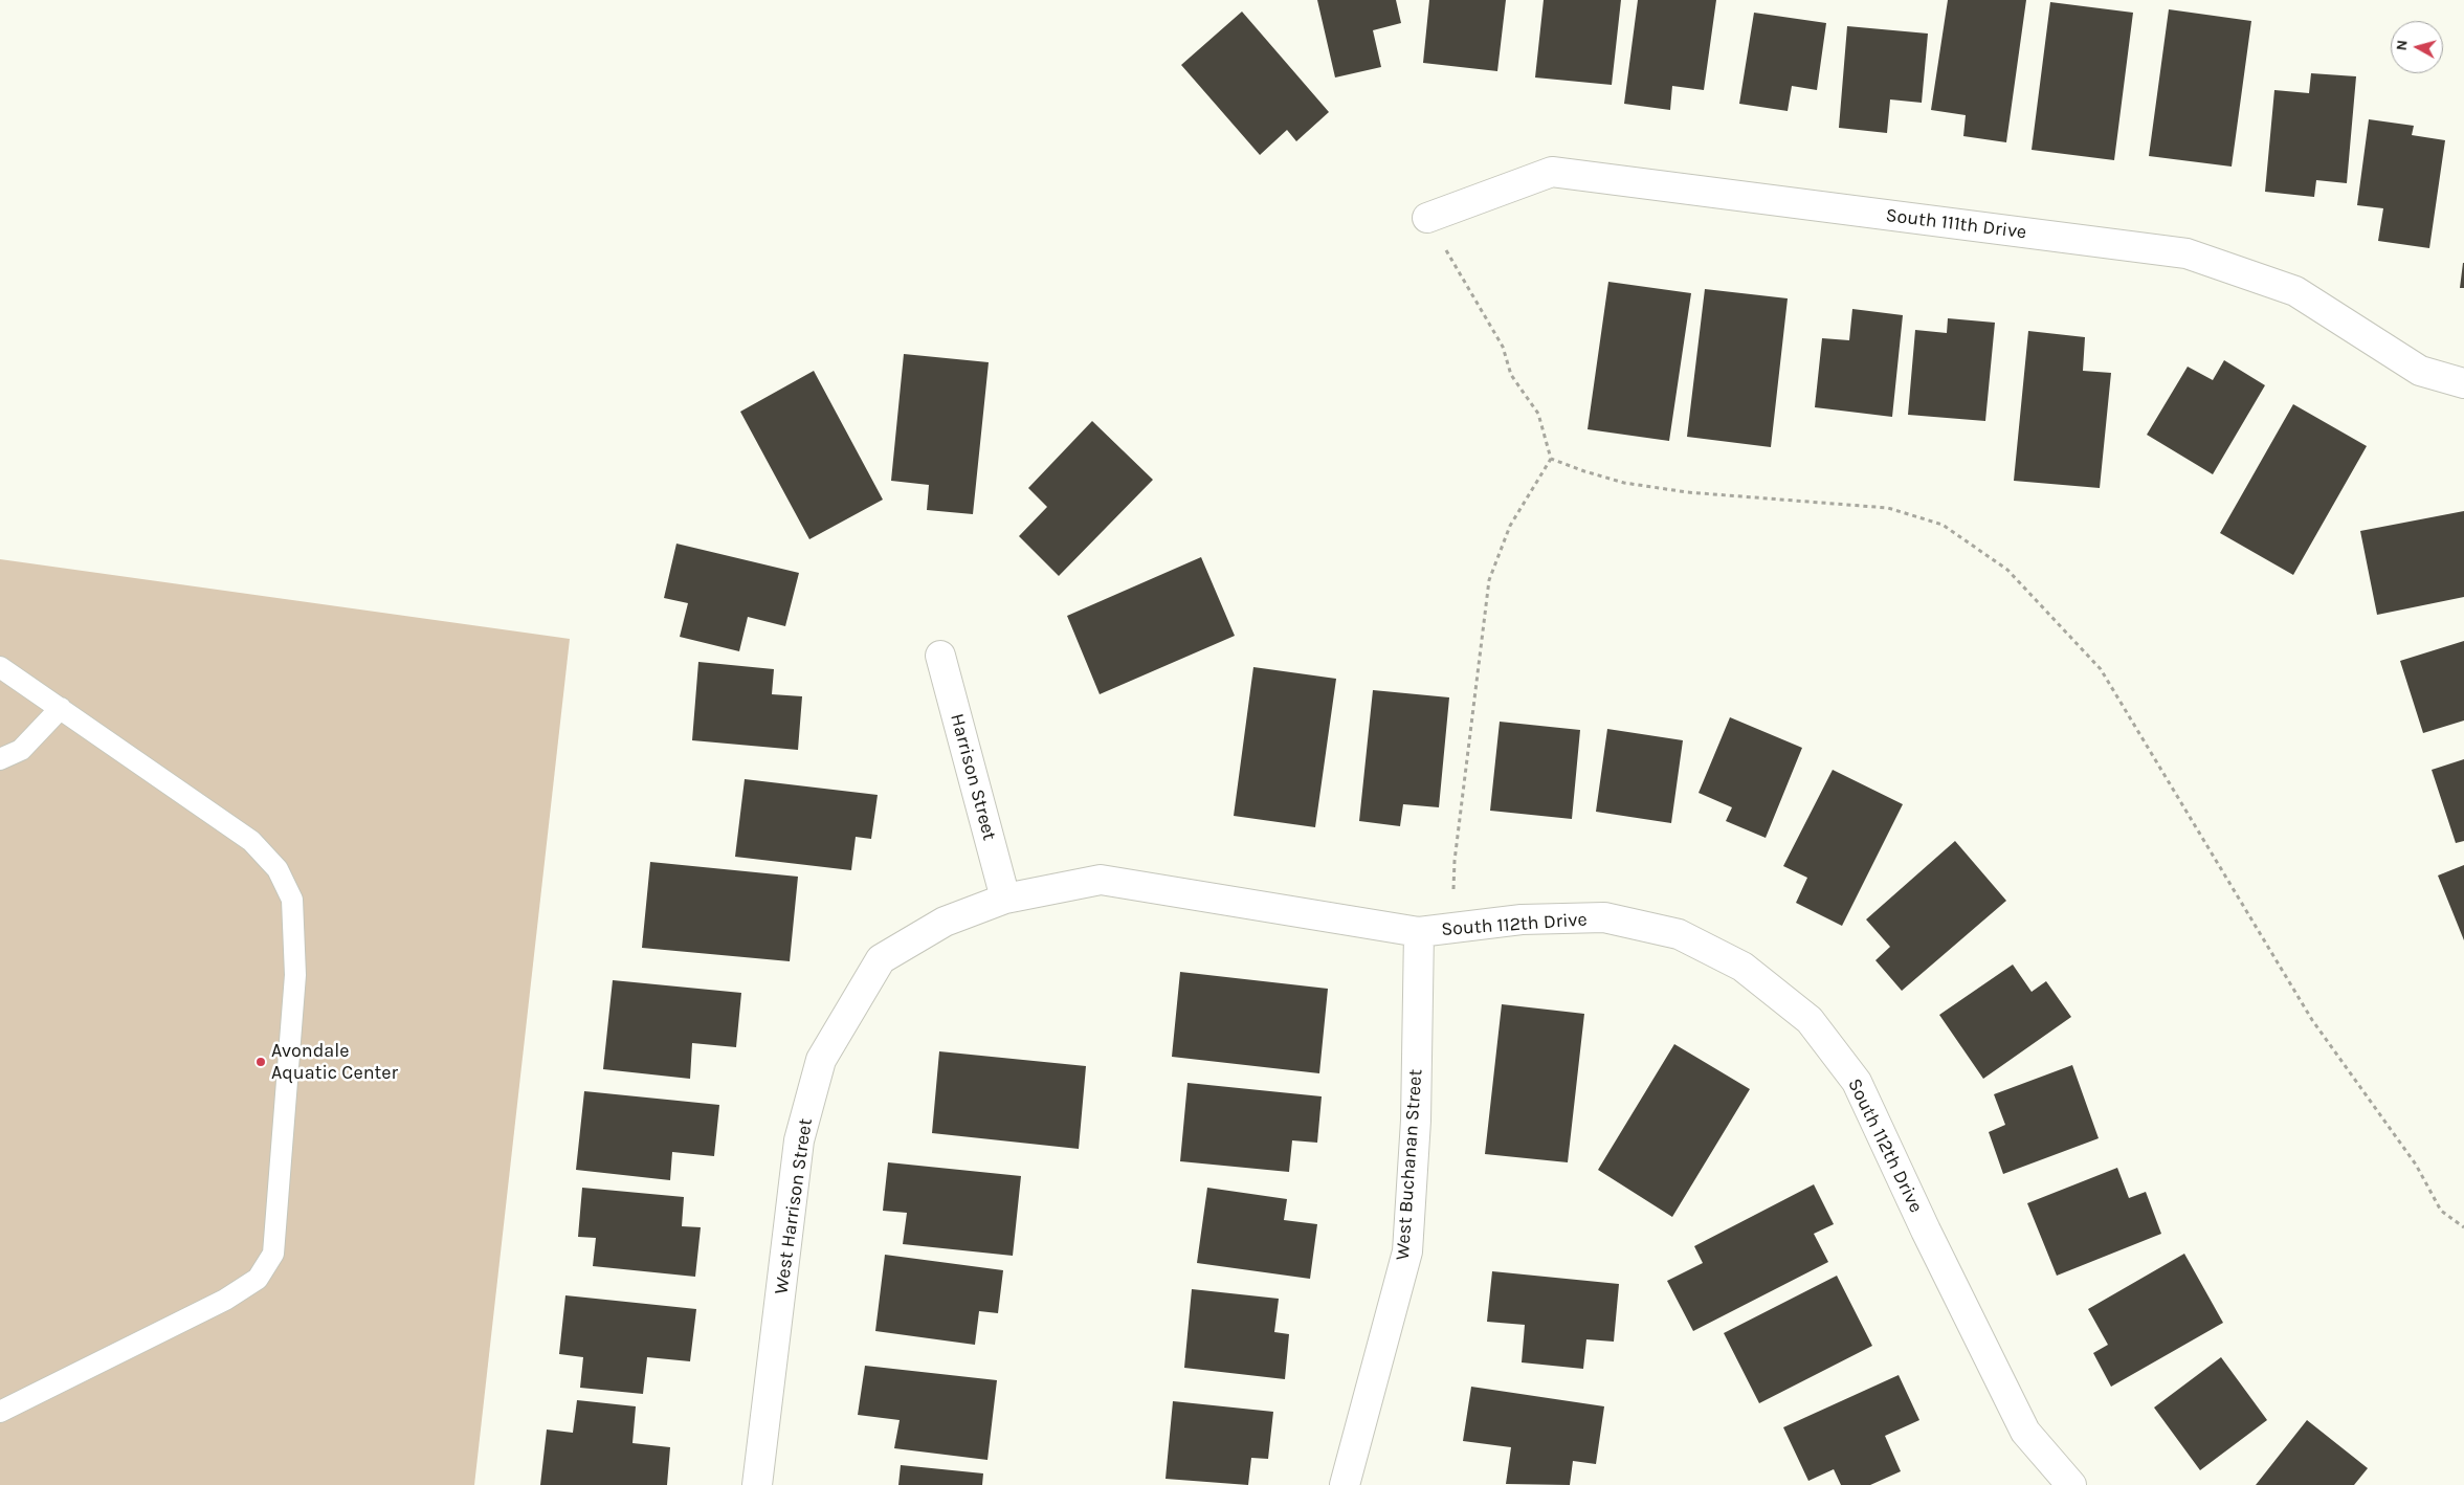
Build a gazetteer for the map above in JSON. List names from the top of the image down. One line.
{"streets":{"street":["South 111th Drive","Harrison Street","South 112th Drive","West Buchanan Street","West Harrison Street"]},"crossings":[["Harrison Street","South 112th Drive"],["Harrison Street","West Harrison Street"],["South 112th Drive","West Buchanan Street"],["South 112th Drive","West Harrison Street"]],"places":["Avondale Aquatic Center"],"north":"left"}
